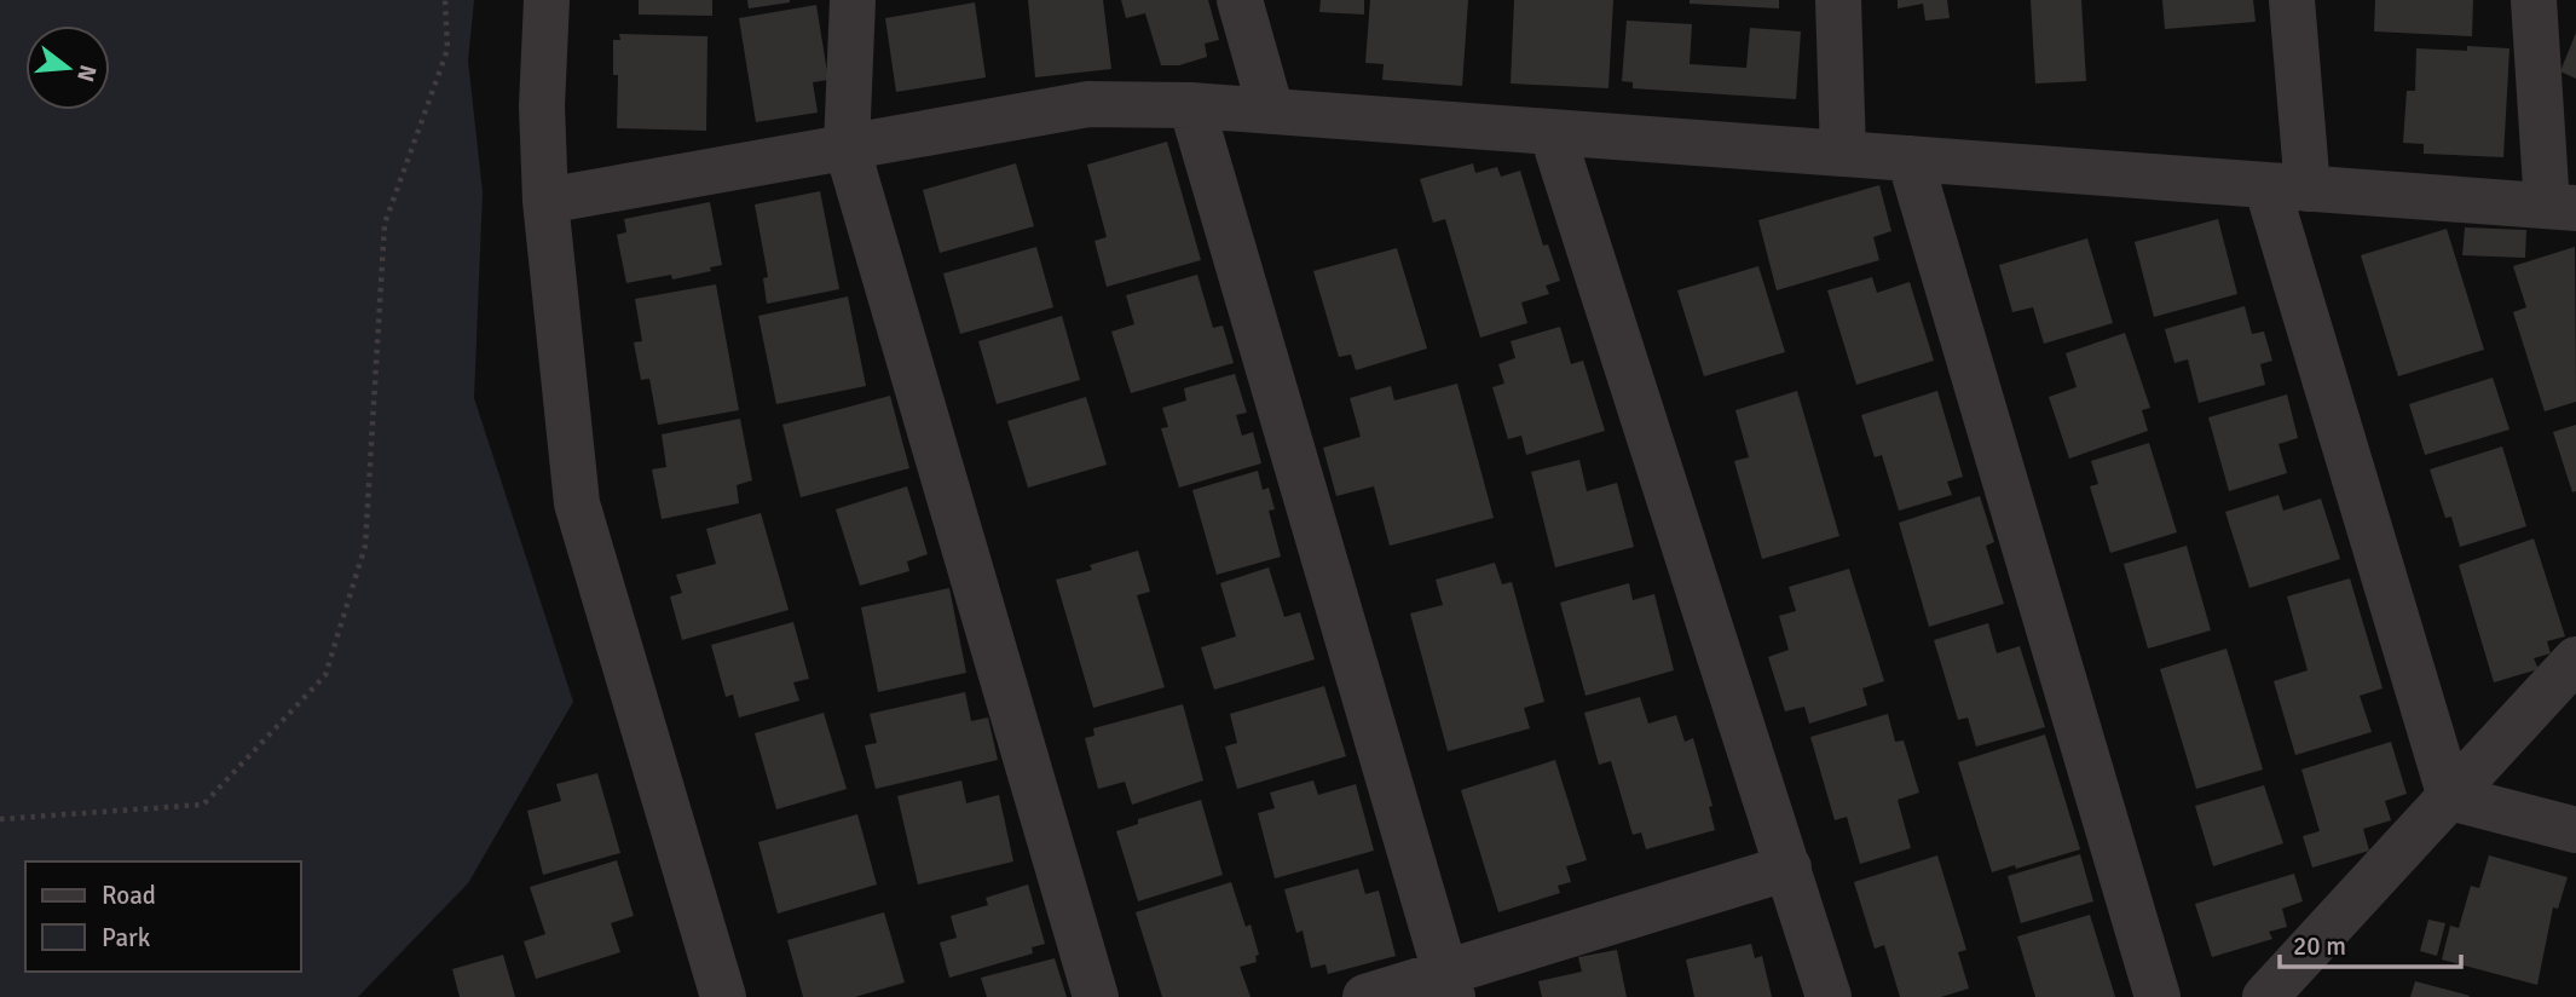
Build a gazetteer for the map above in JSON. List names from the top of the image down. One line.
{"legend":["Road","Park"],"scale_bar":"20 m","north":"right"}
